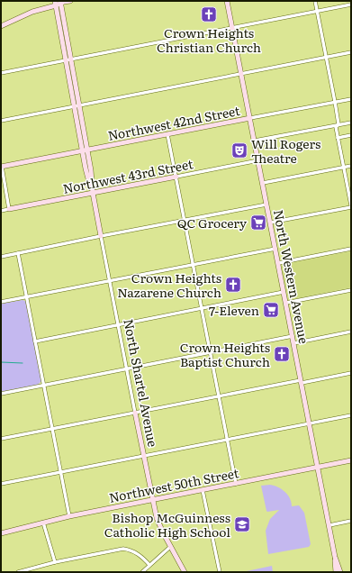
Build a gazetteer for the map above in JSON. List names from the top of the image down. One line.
{"streets":{"street":["Northwest 42nd Street","Northwest 43rd Street","North Western Avenue","North Shartel Avenue","Northwest 50th Street"]},"crossings":[["Northwest 42nd Street","North Western Avenue"],["Northwest 42nd Street","North Shartel Avenue"],["Northwest 43rd Street","North Western Avenue"],["Northwest 43rd Street","North Shartel Avenue"],["North Western Avenue","Northwest 50th Street"],["North Shartel Avenue","Northwest 50th Street"]],"places":{"church":["Crown Heights Christian Church","Crown Heights Nazarene Church","Crown Heights Baptist Church"],"theatre":["Will Rogers Theatre"],"supermarket":["QC Grocery","7-Eleven"],"school or university":["Bishop McGuinness Catholic High School"]}}
